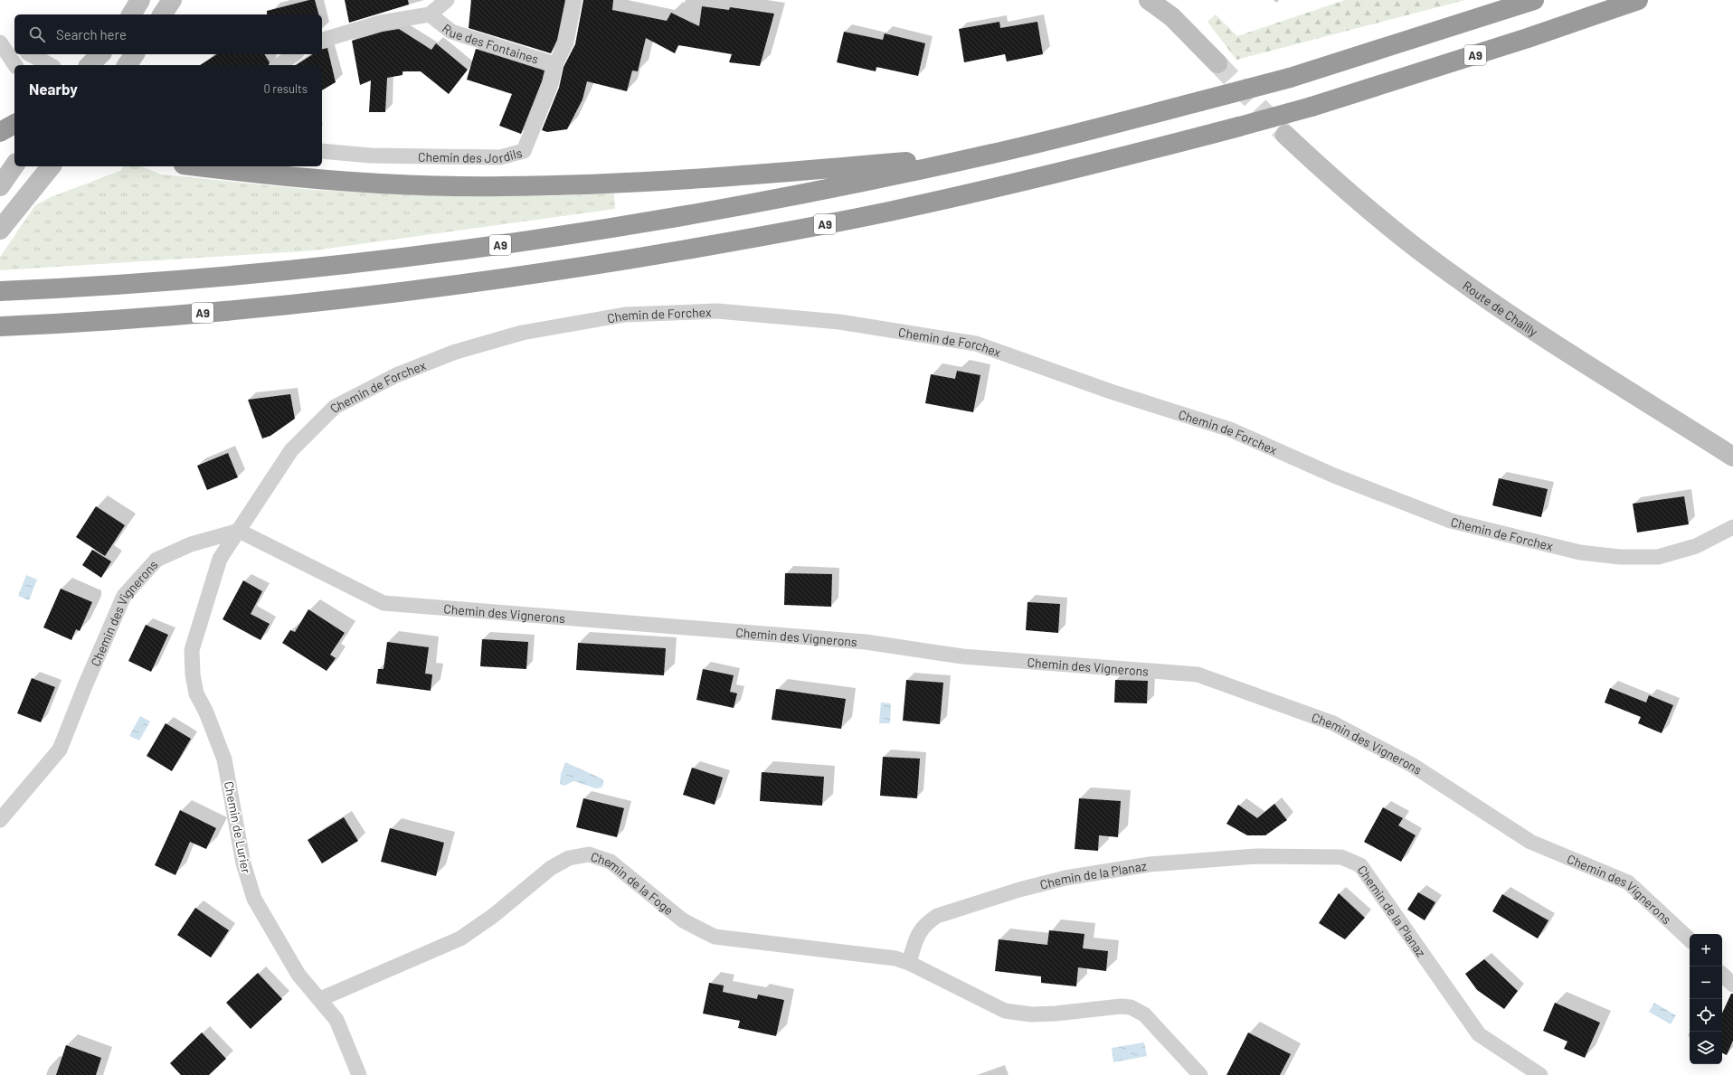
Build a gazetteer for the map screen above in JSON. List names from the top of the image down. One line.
{"streets":{"highway":["A9"],"street":["Rue des Fontaines","Chemin des Jordils","Route de Chailly","Chemin de Forchex","Chemin des Vignerons","Chemin de Lurier","Chemin de la Planaz","Chemin de la Foge"]},"crossings":[["Rue des Fontaines","Chemin des Jordils"],["Chemin de Forchex","Chemin des Vignerons"],["Chemin de Forchex","Chemin de Lurier"],["Chemin de Lurier","Chemin de la Foge"],["Chemin de la Planaz","Chemin de la Foge"]],"page":{"search":"Search here","heading":["Nearby","0 results"],"map_buttons":["+","−"]}}
